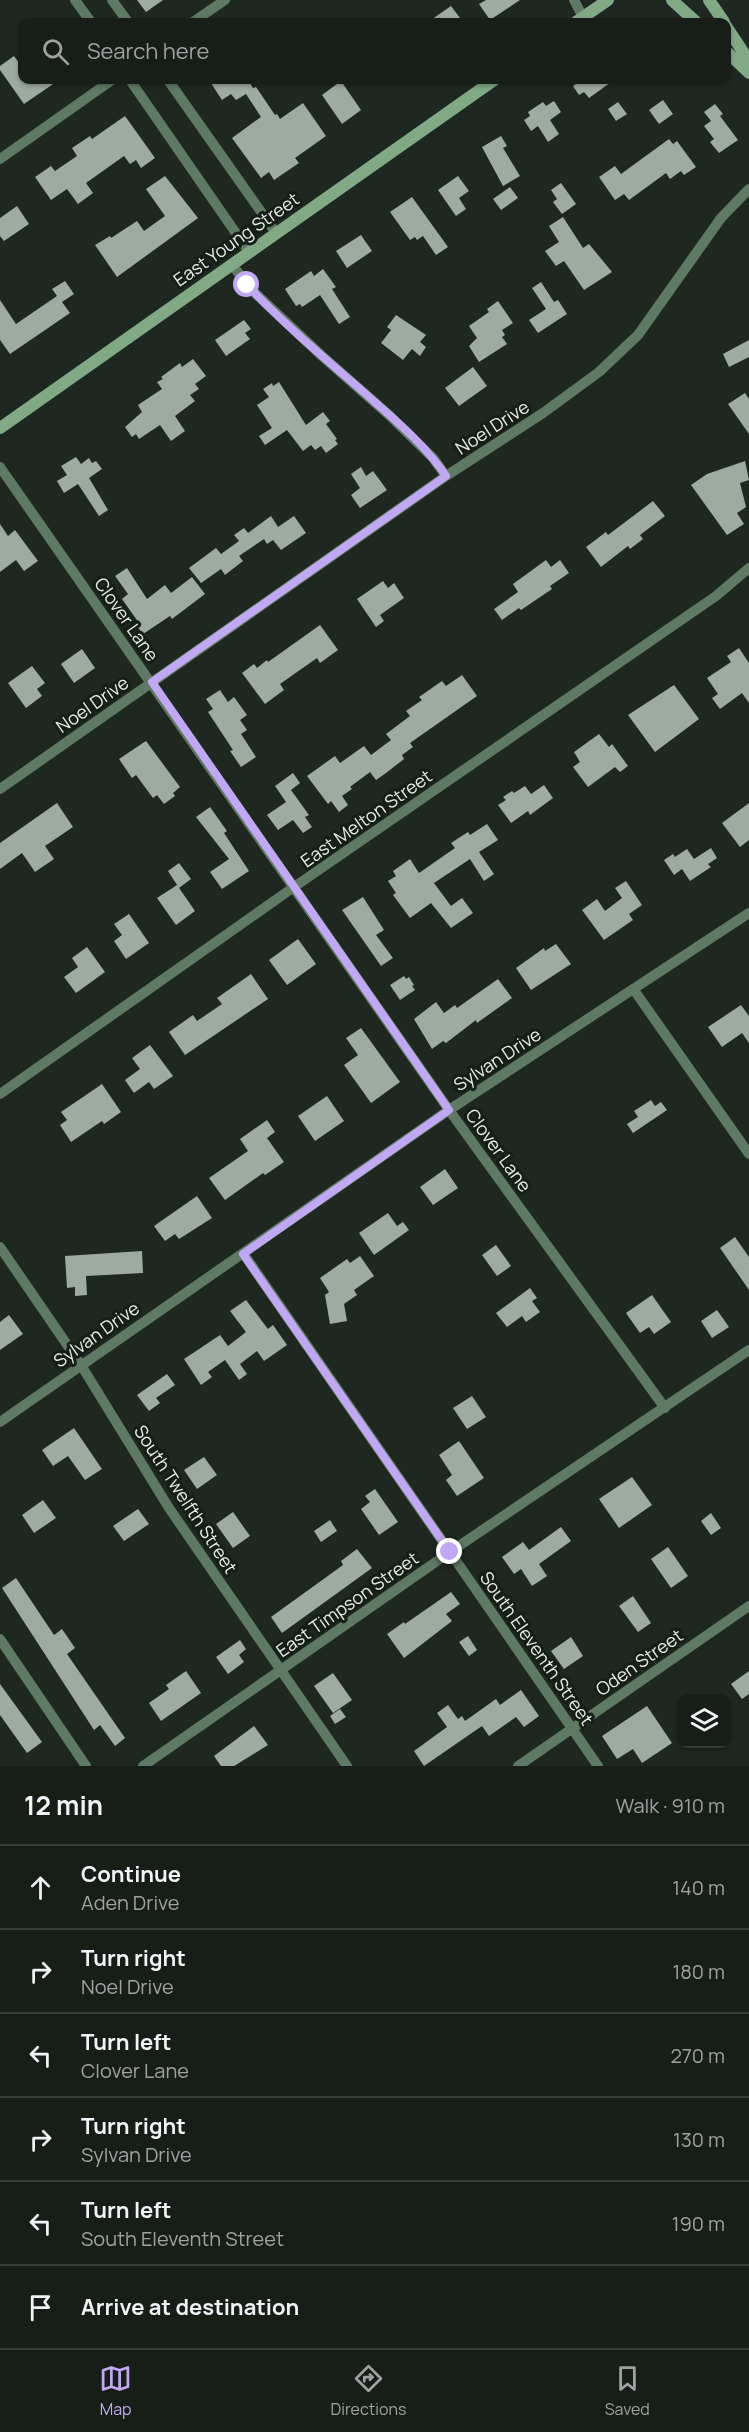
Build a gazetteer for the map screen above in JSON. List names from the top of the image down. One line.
{"streets":{"street":["East Young Street","Noel Drive","Clover Lane","East Melton Street","Sylvan Drive","South Twelfth Street","East Timpson Street","South Eleventh Street","Oden Street"]},"crossings":[["Noel Drive","Clover Lane"],["Clover Lane","East Melton Street"],["Clover Lane","Sylvan Drive"],["Clover Lane","East Timpson Street"],["Sylvan Drive","South Twelfth Street"],["Sylvan Drive","South Eleventh Street"],["South Twelfth Street","East Timpson Street"],["East Timpson Street","South Eleventh Street"],["South Eleventh Street","Oden Street"]],"page":{"search":"Search here","heading":["12 min","Walk · 910 m"],"list":[["Continue","Aden Drive","140 m"],["Turn right","Noel Drive","180 m"],["Turn left","Clover Lane","270 m"],["Turn right","Sylvan Drive","130 m"],["Turn left","South Eleventh Street","190 m"],"Arrive at destination"],"nav":["Map","Directions","Saved"]}}
